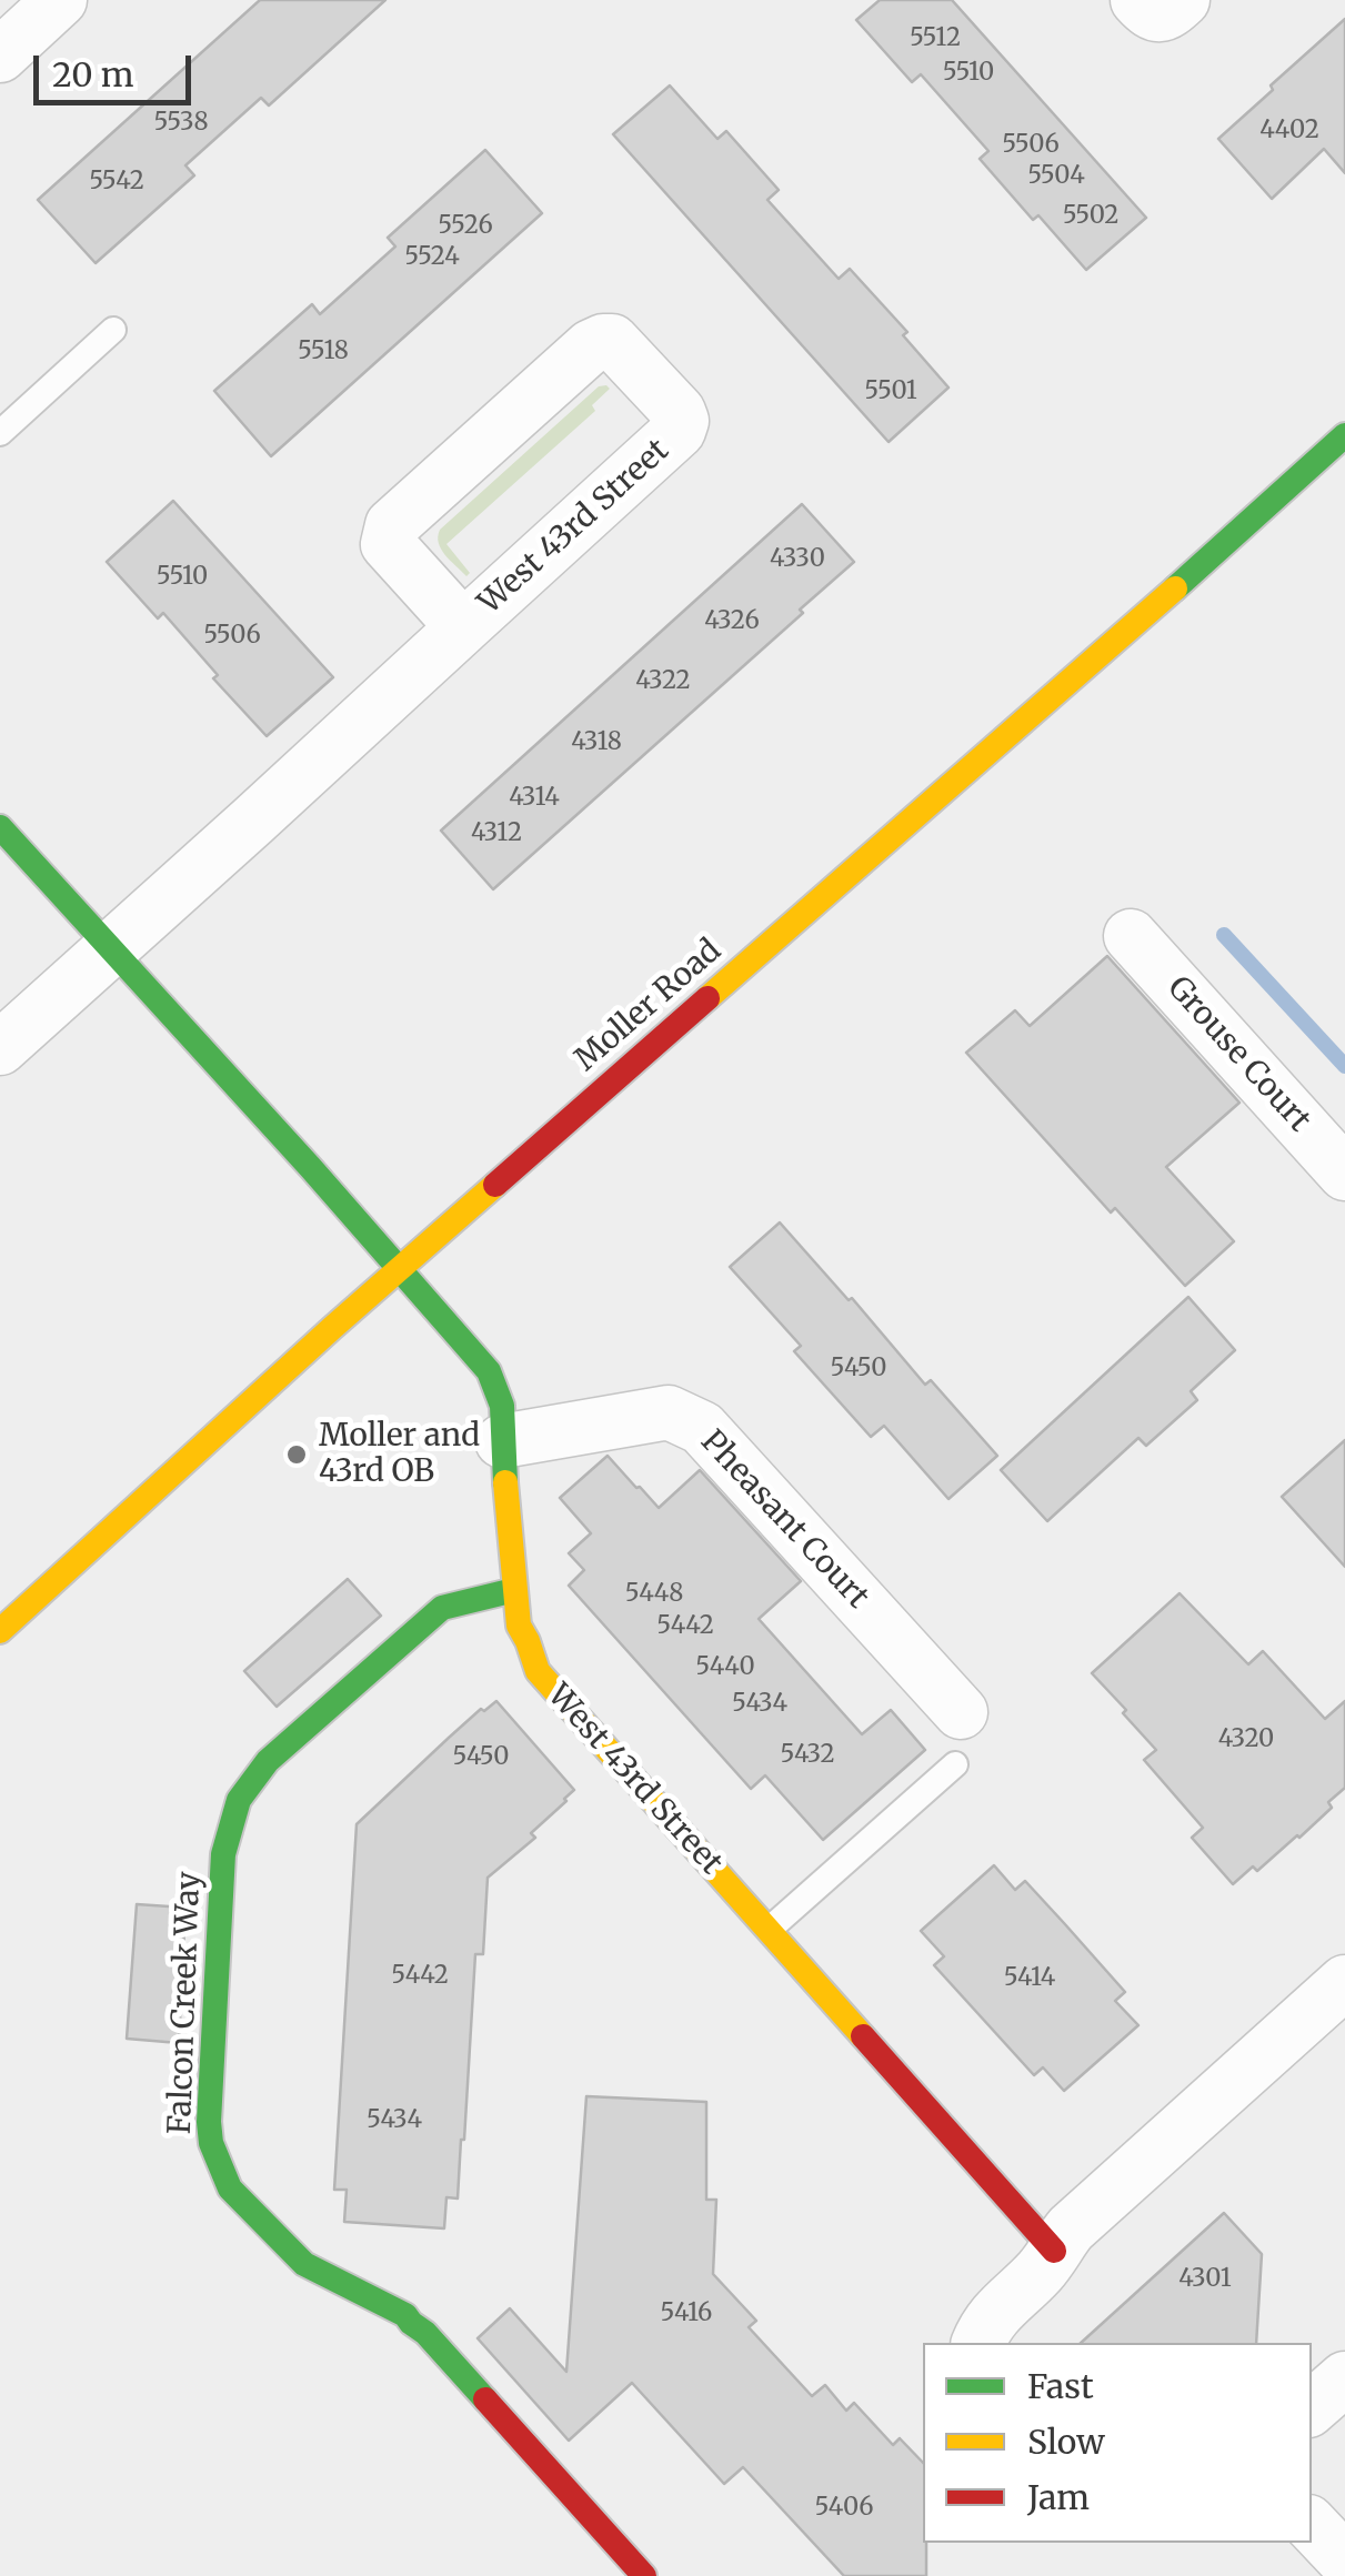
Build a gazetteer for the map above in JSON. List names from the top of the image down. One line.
{"streets":{"street":["West 43rd Street","Moller Road","Grouse Court","Pheasant Court","Falcon Creek Way"]},"crossings":[["West 43rd Street","Moller Road"],["West 43rd Street","Pheasant Court"],["West 43rd Street","Falcon Creek Way"]],"places":["Moller and 43rd OB"],"house_numbers":["5512","5510","5538","4402","5506","5504","5542","5502","5526","5524","5518","5501","4330","5510","4326","5506","4322","4318","4314","4312","5450","5448","5442","5440","5434","4320","5432","5450","5442","5414","5434","4301","5416","5406"],"legend":["Fast","Slow","Jam"],"scale_bar":"20 m"}
